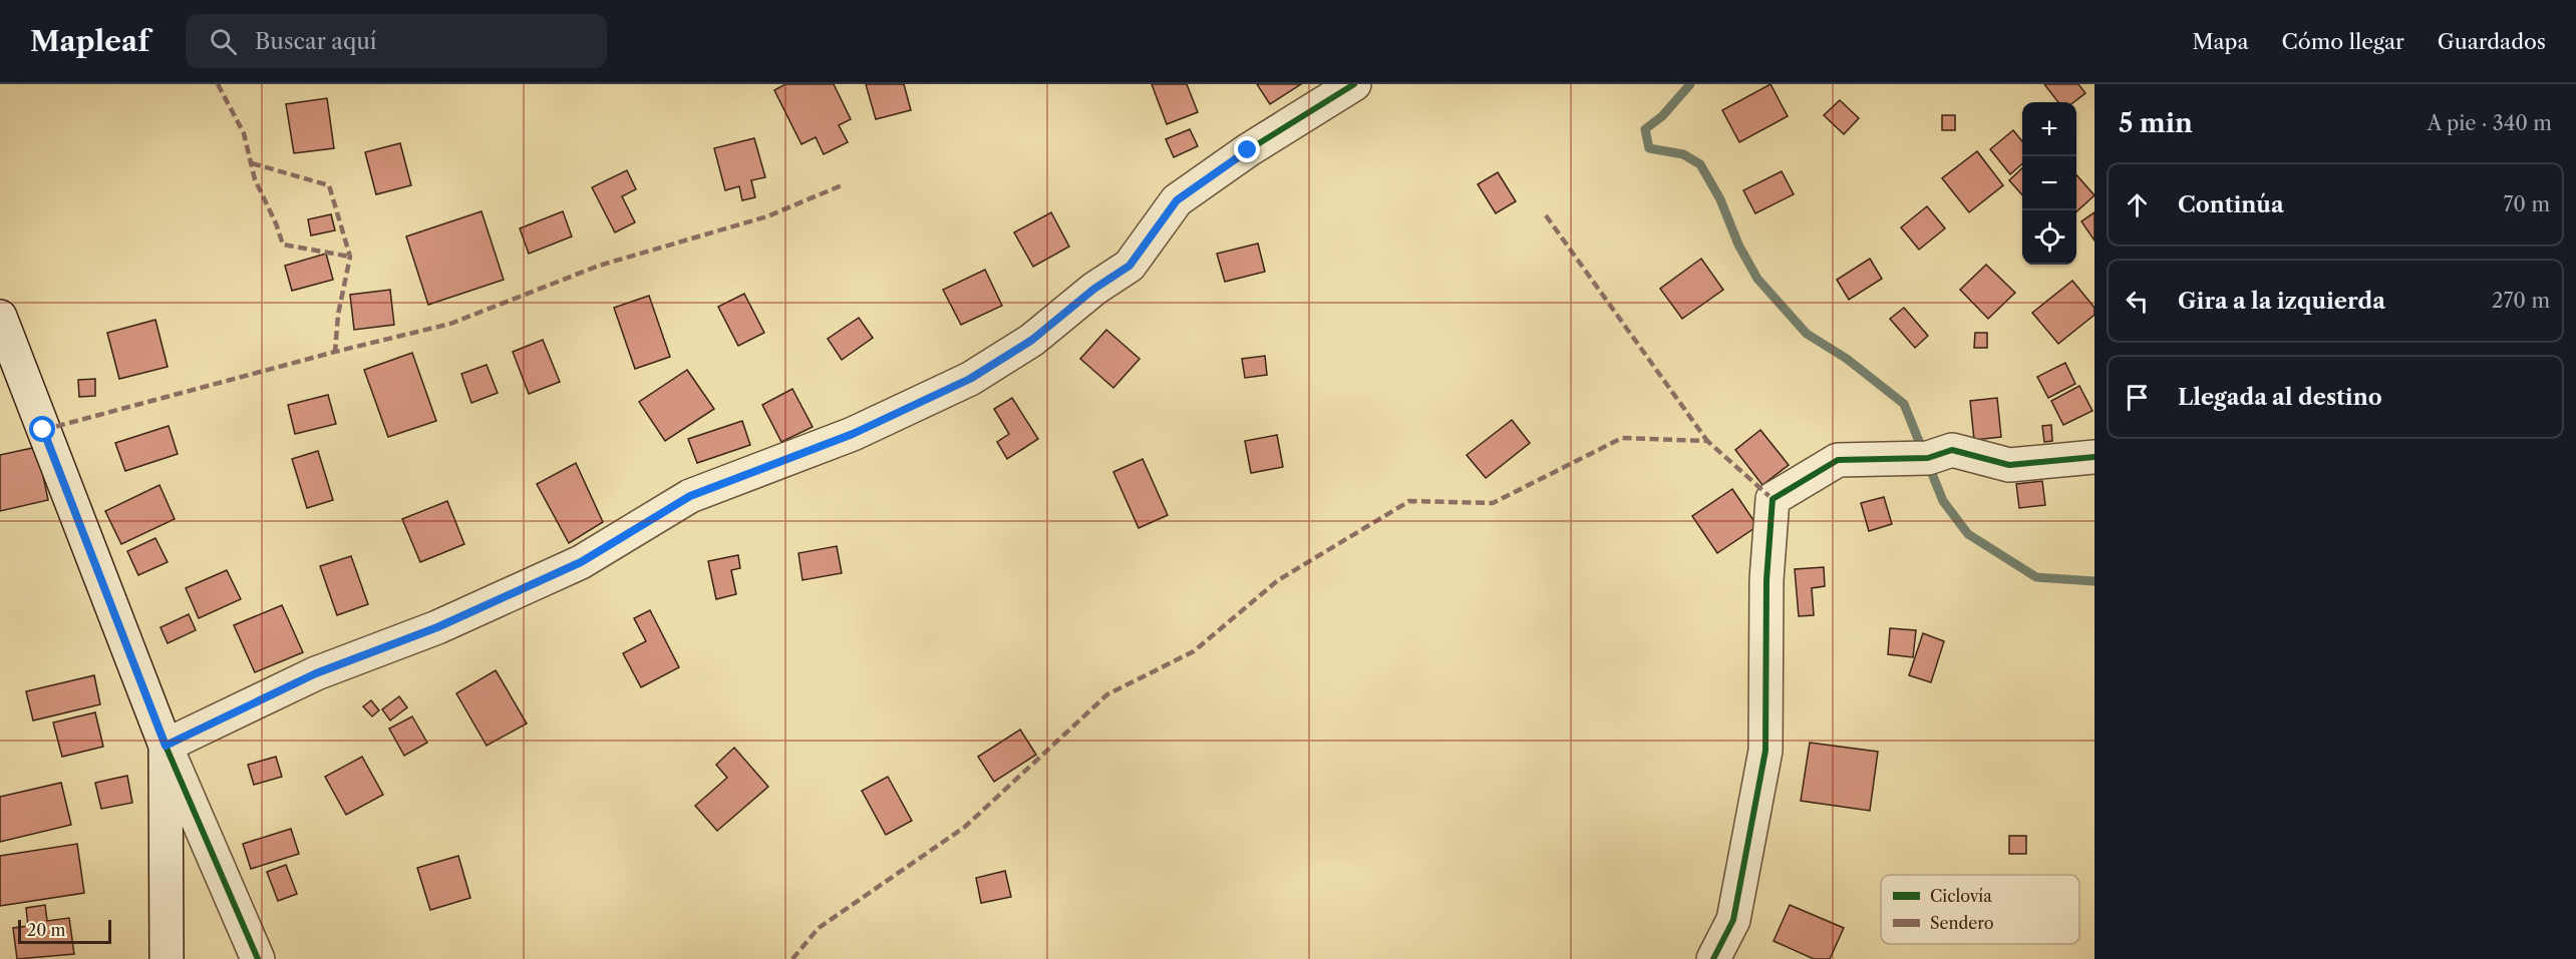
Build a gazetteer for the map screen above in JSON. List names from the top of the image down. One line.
{"legend":["Ciclovía","Sendero"],"scale_bar":"20 m","page":{"header":"Mapleaf","search":"Buscar aquí","nav":["Mapa","Cómo llegar","Guardados"],"heading":["5 min","A pie · 340 m"],"map_buttons":["+","−"],"list":[["Continúa","70 m"],["Gira a la izquierda","270 m"],"Llegada al destino"],"scale":"20 m"}}
